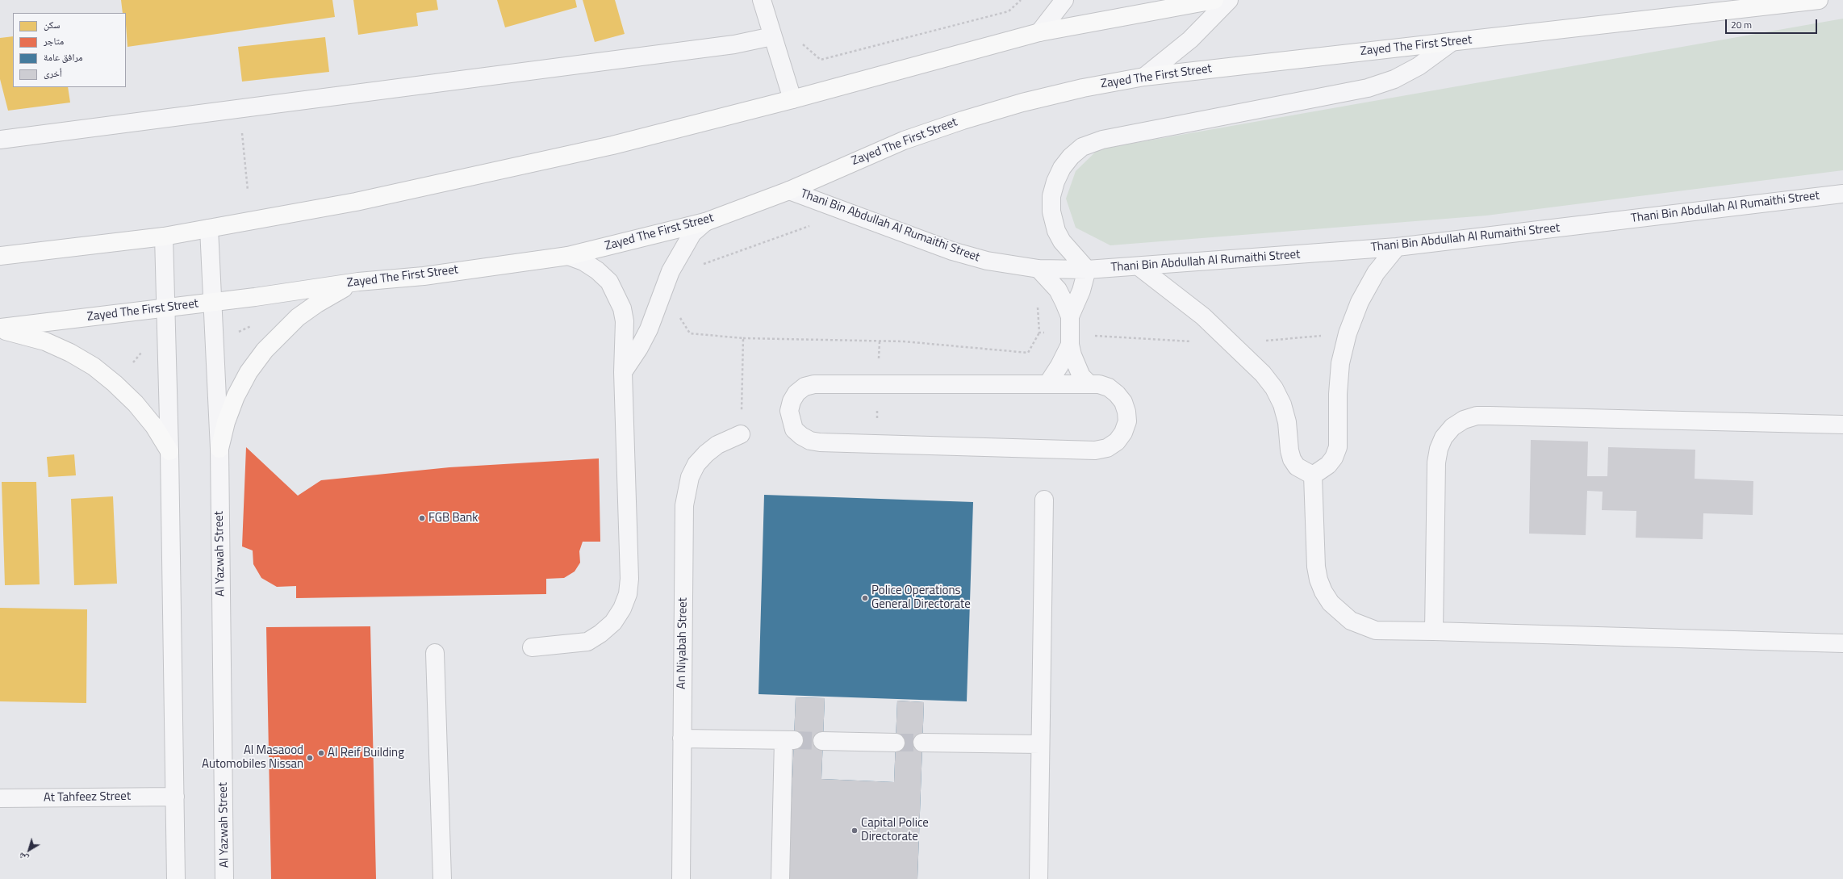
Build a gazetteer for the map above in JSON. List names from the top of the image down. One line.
{"streets":{"main road":["Zayed The First Street"],"street":["Thani Bin Abdullah Al Rumaithi Street","Al Yazwah Street","An Niyabah Street","At Tahfeez Street"]},"crossings":[["Zayed The First Street","Thani Bin Abdullah Al Rumaithi Street"],["Zayed The First Street","Al Yazwah Street"]],"places":["FGB Bank","Police Operations General Directorate","Al Reif Building","Al Masaood Automobiles Nissan","Capital Police Directorate"],"legend":["سكن","متاجر","مرافق عامة","أخرى"],"scale_bar":"20 m","north":"bottom left"}
